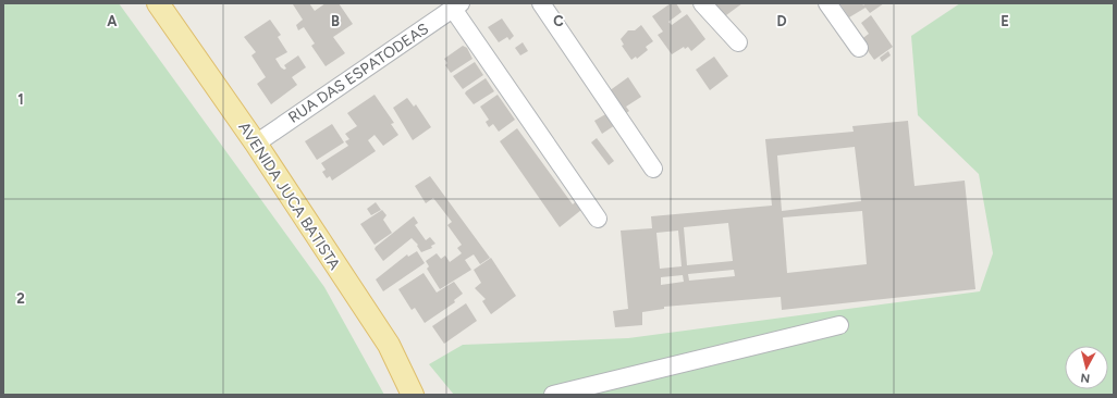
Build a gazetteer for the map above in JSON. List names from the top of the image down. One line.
{"streets":{"main road":["AVENIDA JUCA BATISTA"],"street":["RUA DAS ESPATODEAS"]},"crossings":[["RUA DAS ESPATODEAS","AVENIDA JUCA BATISTA"]],"north":"bottom","grid":{"columns":["A","B","C","D","E"],"rows":["1","2"]}}
